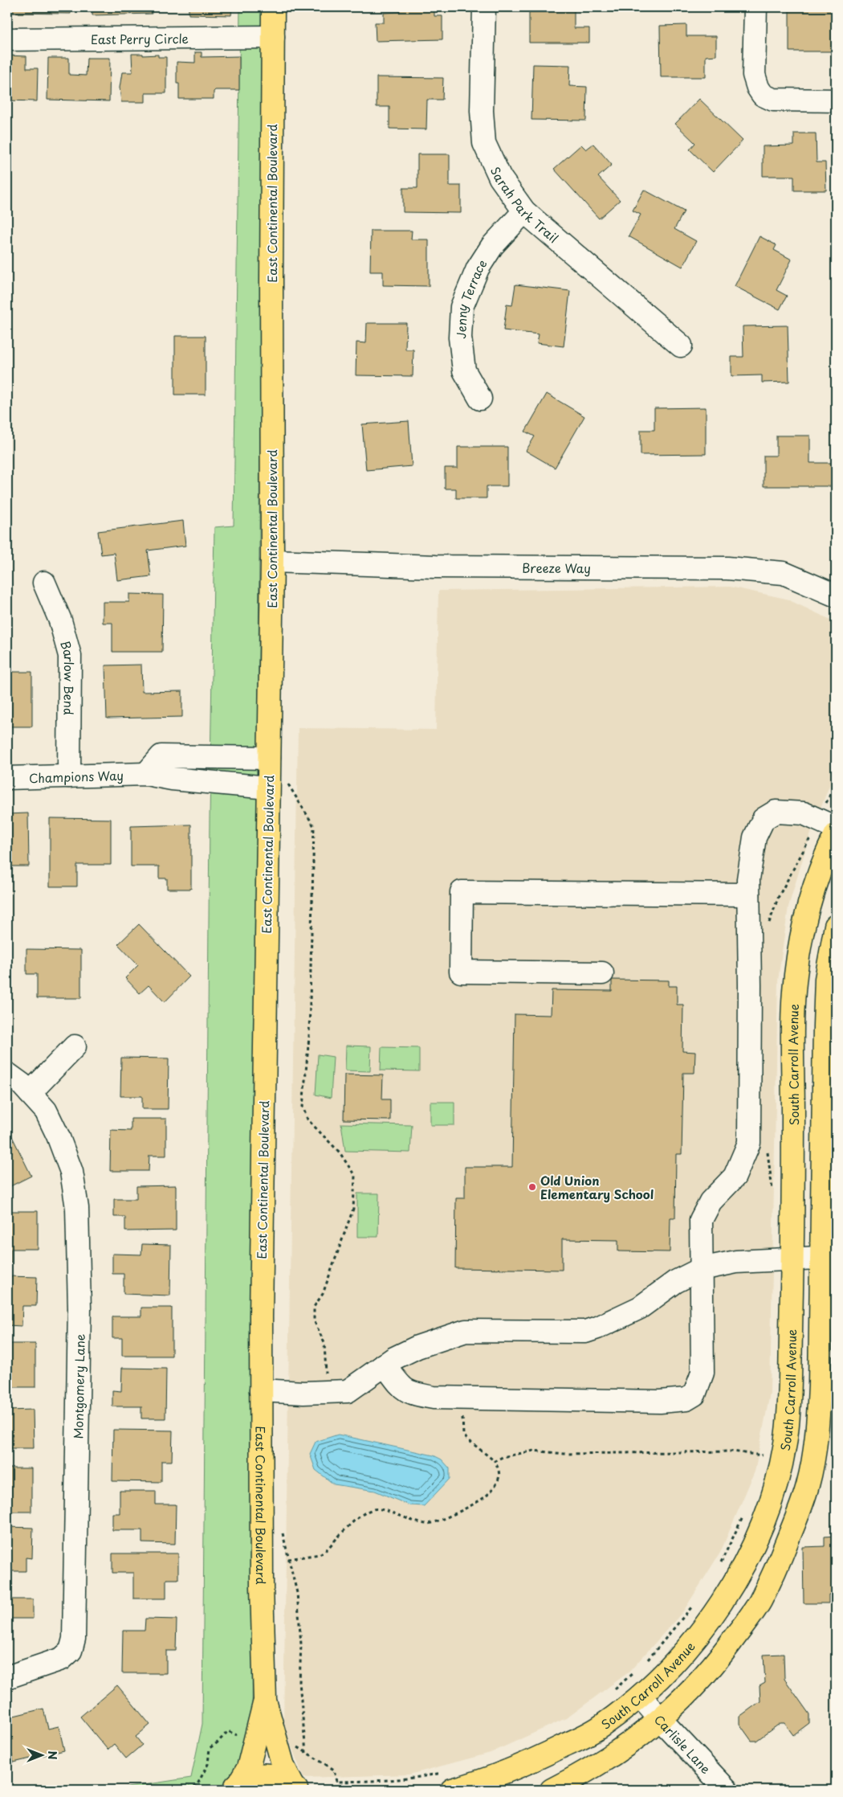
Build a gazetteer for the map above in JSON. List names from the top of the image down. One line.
{"streets":{"main road":["East Continental Boulevard","South Carroll Avenue"],"street":["East Perry Circle","Sarah Park Trail","Jenny Terrace","Breeze Way","Barlow Bend","Champions Way","Montgomery Lane","Carlisle Lane"]},"crossings":[["East Perry Circle","East Continental Boulevard"],["Sarah Park Trail","Jenny Terrace"],["East Continental Boulevard","Breeze Way"],["East Continental Boulevard","Champions Way"],["Barlow Bend","Champions Way"],["South Carroll Avenue","Carlisle Lane"]],"places":["Old Union Elementary School"],"north":"right"}
